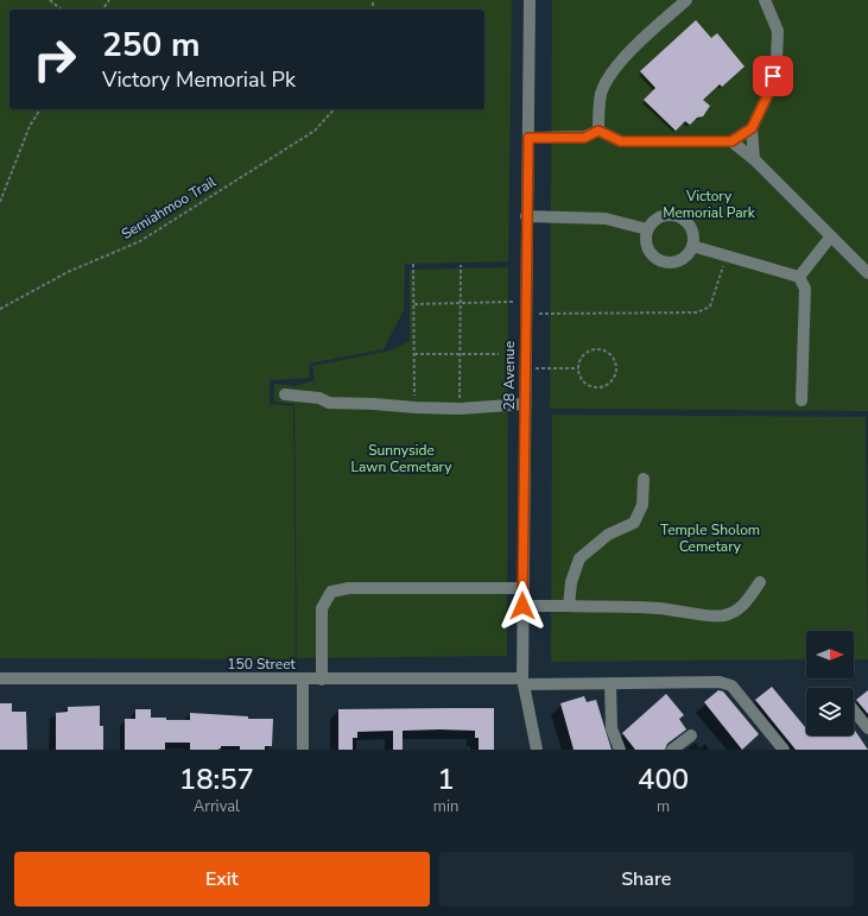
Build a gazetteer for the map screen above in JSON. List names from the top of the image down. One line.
{"streets":{"street":["28 Avenue","150 Street"],"path":["Semiahmoo Trail"]},"crossings":[["28 Avenue","150 Street"]],"parks":["Victory Memorial Park","Sunnyside Lawn Cemetary","Temple Sholom Cemetary"],"north":"right","page":{"turn":["250 m","Victory Memorial Pk"],"eta":["18:57","Arrival","1","min","400","m"],"buttons":["Exit","Share"]}}
